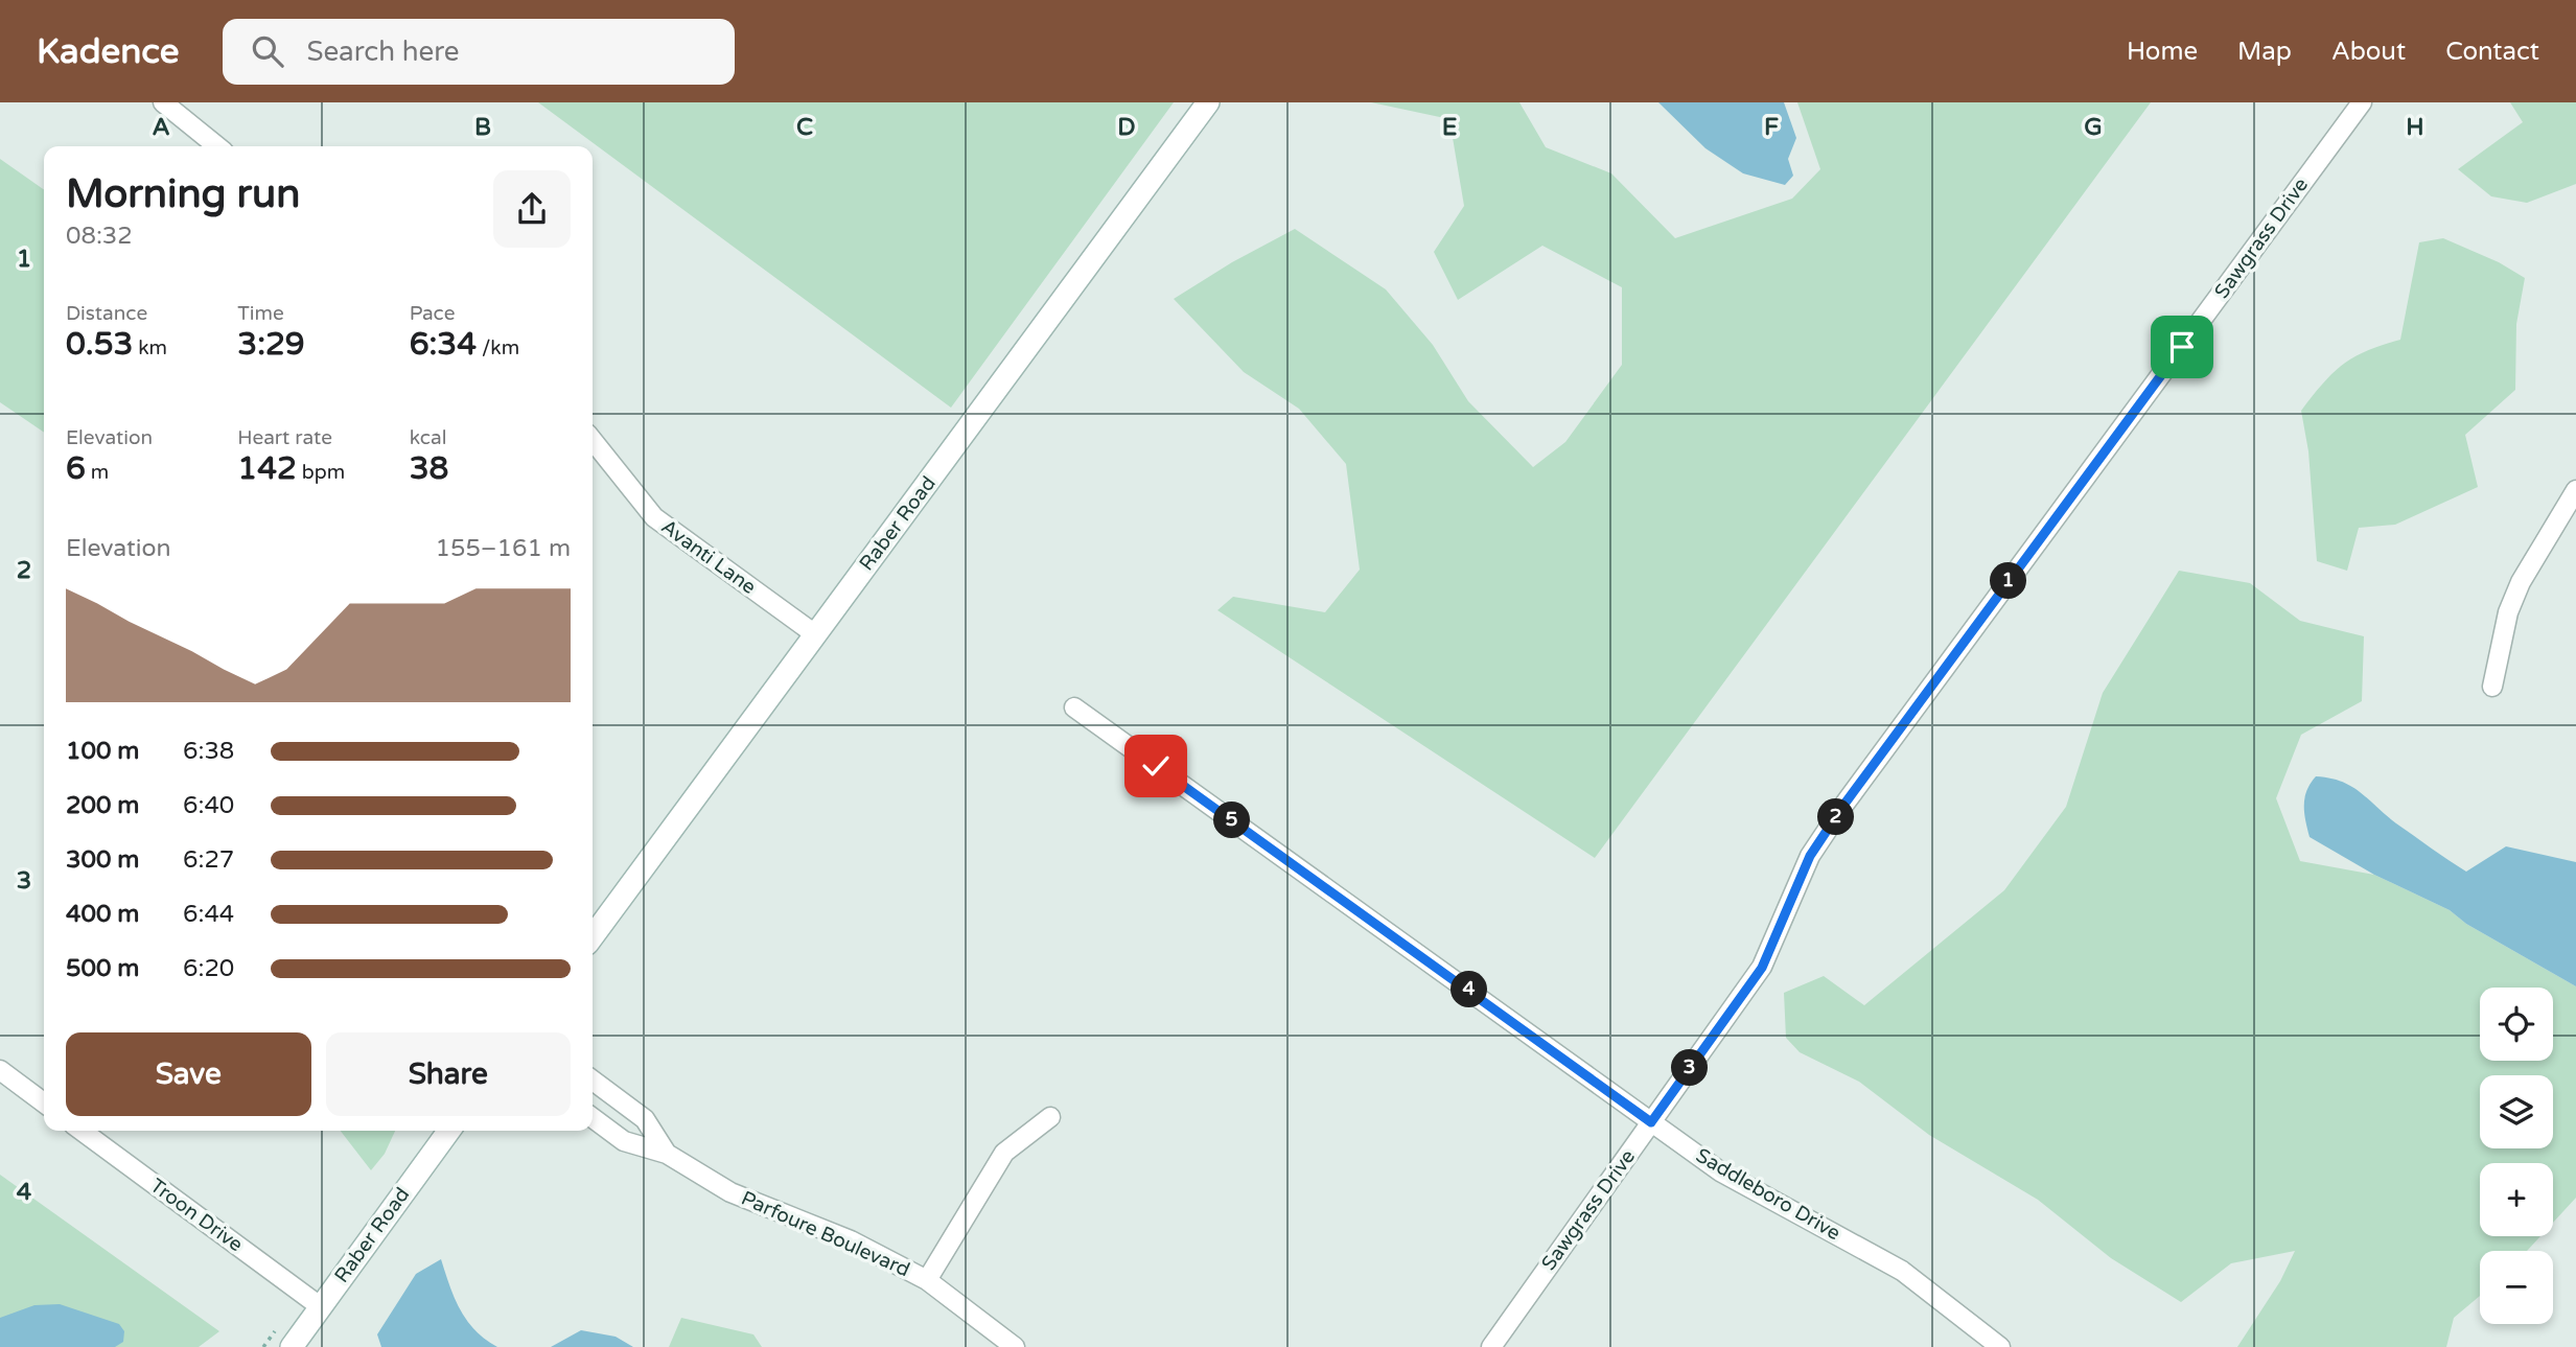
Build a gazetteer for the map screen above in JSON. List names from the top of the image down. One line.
{"streets":{"street":["Sawgrass Drive","Raber Road","Avanti Lane","Saddleboro Drive","Troon Drive","Parfoure Boulevard"]},"crossings":[["Sawgrass Drive","Saddleboro Drive"],["Raber Road","Avanti Lane"],["Raber Road","Troon Drive"]],"page":{"header":"Kadence","search":"Search here","nav":["Home","Map","About","Contact"],"heading":["Morning run","08:32"],"stats":[["Distance","0.53 km"],["Time","3:29"],["Pace","6:34 /km"],["Elevation","6 m"],["Heart rate","142 bpm"],["kcal","38"]],"chart":["Elevation","155–161 m"],"pins":["1","2","5","4","3"],"list":[{"name":"100 m","note":"6:38"},{"name":"200 m","note":"6:40"},{"name":"300 m","note":"6:27"},{"name":"400 m","note":"6:44"},{"name":"500 m","note":"6:20"}],"map_buttons":["+","−"],"buttons":["Save","Share"]},"grid":{"columns":["A","B","C","D","E","F","G","H"],"rows":["1","2","3","4"]}}
